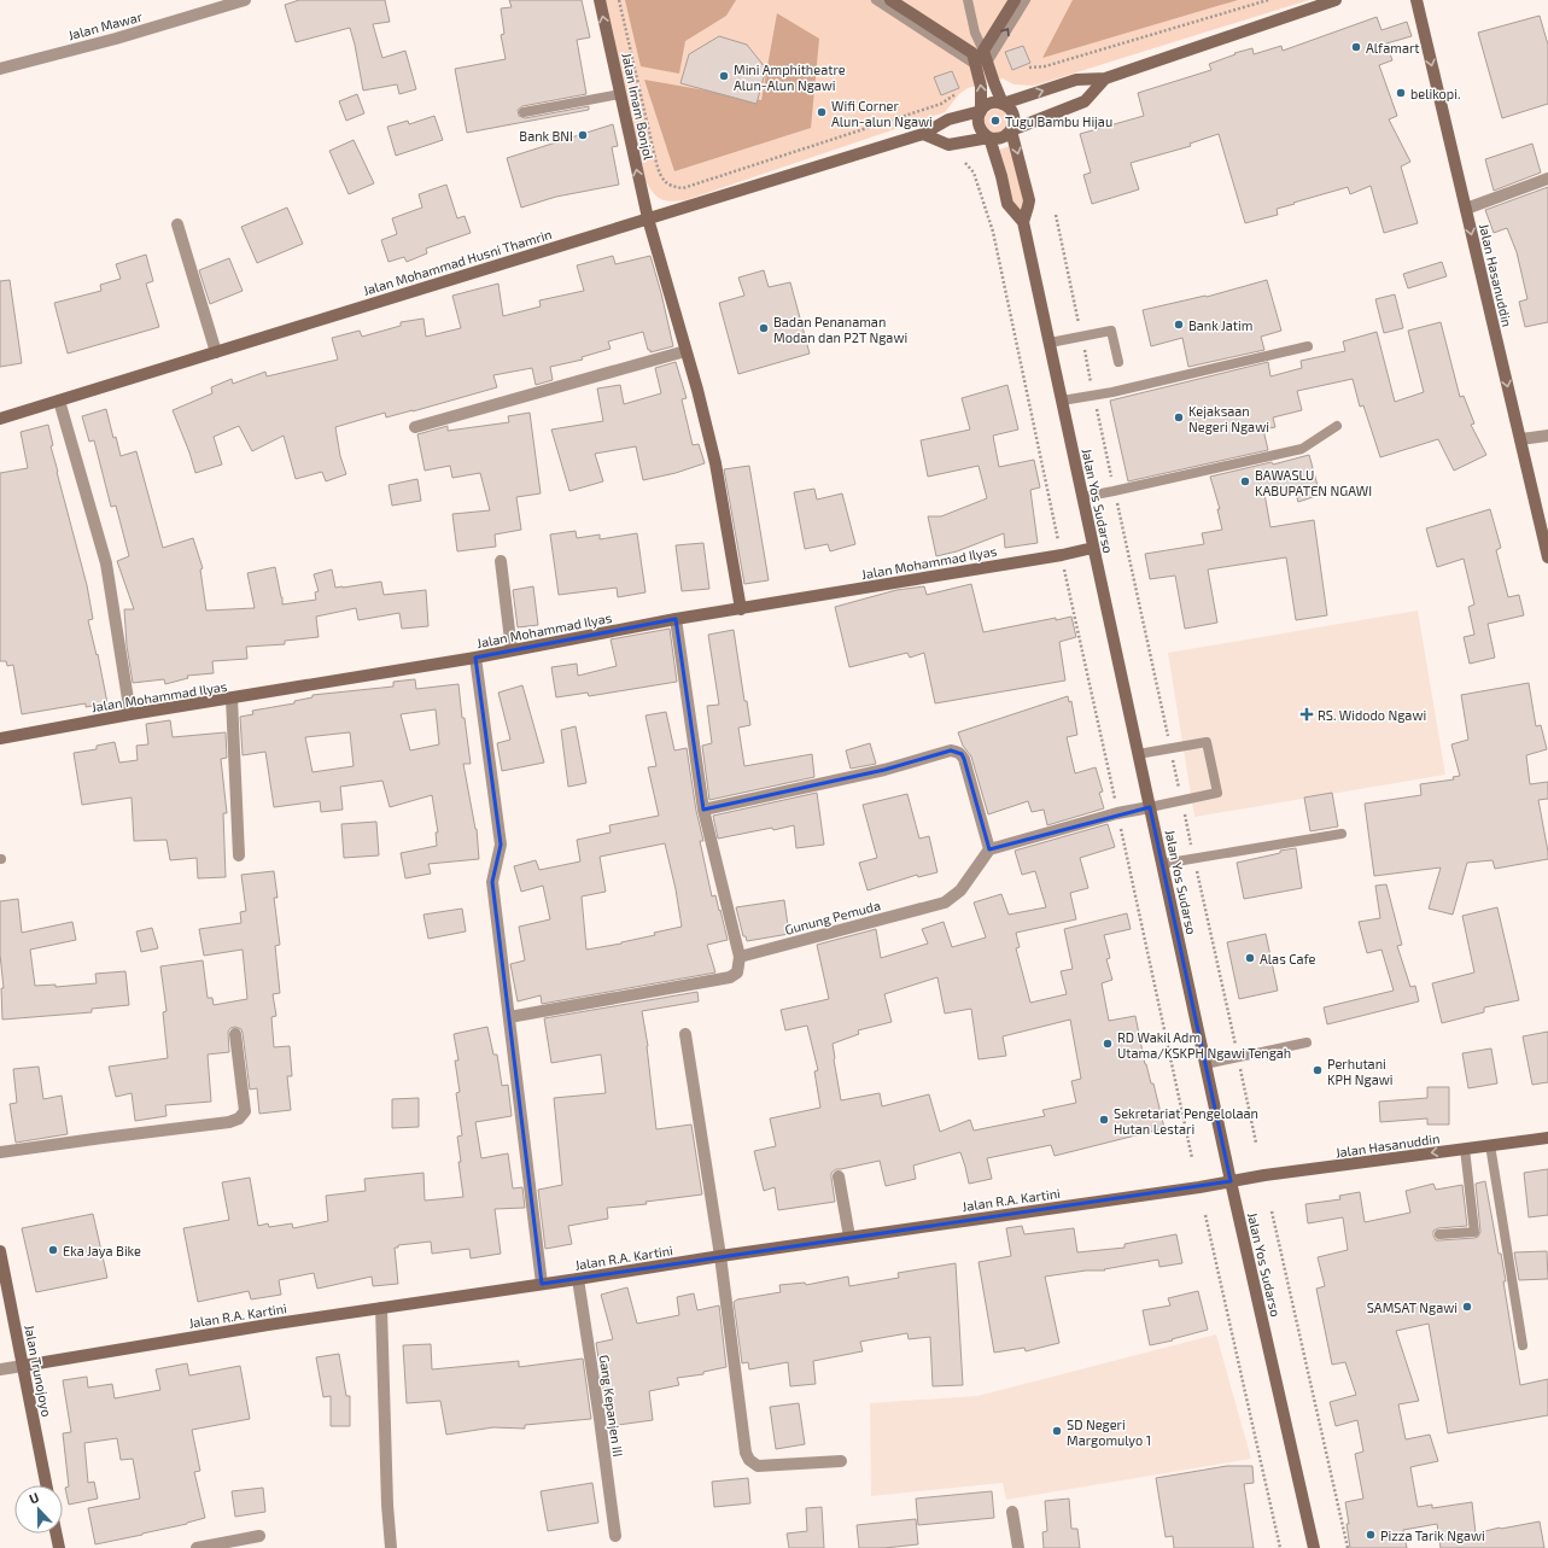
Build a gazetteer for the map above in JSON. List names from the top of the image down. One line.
{"streets":{"street":["Jalan Mawar","Jalan Imam Bonjol","Jalan Mohammad Husni Thamrin","Jalan Hasanuddin","Jalan Yos Sudarso","Jalan Mohammad Ilyas","Gunung Pemuda","Jalan R.A. Kartini","Jalan Trunojoyo","Gang Kepanjen III"]},"crossings":[["Jalan Imam Bonjol","Jalan Mohammad Husni Thamrin"],["Jalan Imam Bonjol","Jalan Mohammad Ilyas"],["Jalan Mohammad Husni Thamrin","Jalan Yos Sudarso"],["Jalan Hasanuddin","Jalan Yos Sudarso"],["Jalan Hasanuddin","Jalan R.A. Kartini"],["Jalan Yos Sudarso","Jalan Mohammad Ilyas"],["Jalan Yos Sudarso","Jalan R.A. Kartini"],["Jalan R.A. Kartini","Jalan Trunojoyo"],["Jalan R.A. Kartini","Gang Kepanjen III"]],"one_way":["Jalan Imam Bonjol"],"places":{"other":["Alfamart","Mini Amphitheatre Alun-Alun Ngawi","belikopi.","Wifi Corner Alun-alun Ngawi","Tugu Bambu Hijau","Bank BNI","Bank Jatim","Badan Penanaman Modan dan P2T Ngawi","Kejaksaan Negeri Ngawi","BAWASLU KABUPATEN NGAWI","Alas Cafe","RD Wakil Adm Utama/KSKPH Ngawi Tengah","Perhutani KPH Ngawi","Sekretariat Pengelolaan Hutan Lestari","Eka Jaya Bike","SAMSAT Ngawi","SD Negeri Margomulyo 1","Pizza Tarik Ngawi"],"health":["RS. Widodo Ngawi"]},"north":"top"}
